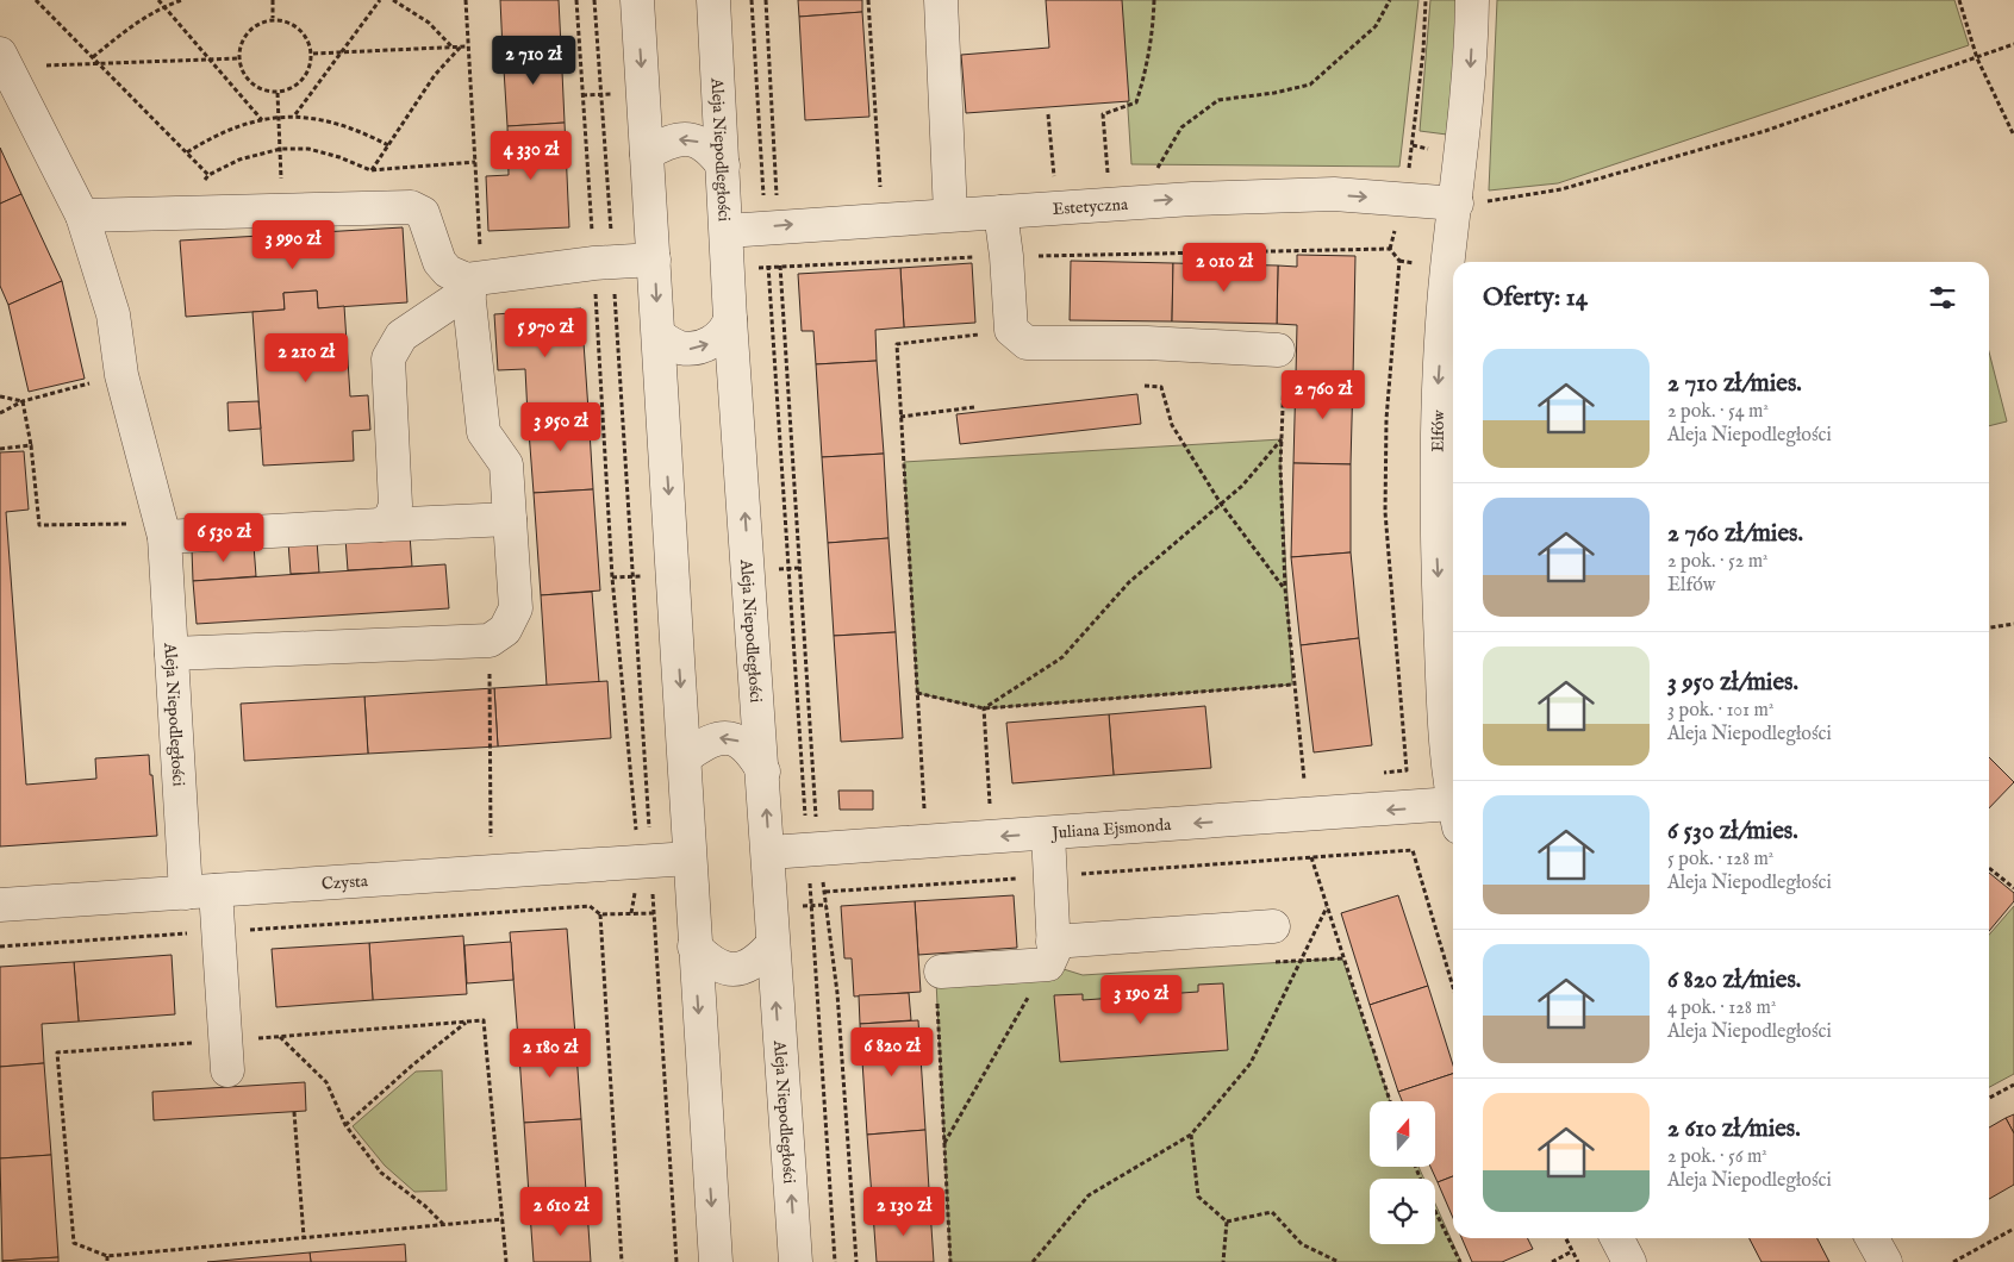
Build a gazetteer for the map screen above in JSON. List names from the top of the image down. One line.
{"streets":{"street":["Aleja Niepodległości","Estetyczna","Elfów","Juliana Ejsmonda","Czysta"]},"crossings":[["Aleja Niepodległości","Estetyczna"],["Aleja Niepodległości","Juliana Ejsmonda"],["Aleja Niepodległości","Czysta"],["Estetyczna","Elfów"]],"one_way":["Elfów"],"north":"top","page":{"price":["2 710 zł","4 330 zł","3 990 zł","2 010 zł","5 970 zł","2 210 zł","2 760 zł","3 950 zł","6 530 zł","3 190 zł","6 820 zł","2 180 zł","2 610 zł","2 130 zł"],"heading":"Oferty: 14","list":[{"name":"2 710 zł/mies.","note":"2 pok. · 54 m² · Aleja Niepodległości"},{"name":"2 760 zł/mies.","note":"2 pok. · 52 m² · Elfów"},{"name":"3 950 zł/mies.","note":"3 pok. · 101 m² · Aleja Niepodległości"},{"name":"6 530 zł/mies.","note":"5 pok. · 128 m² · Aleja Niepodległości"},{"name":"6 820 zł/mies.","note":"4 pok. · 128 m² · Aleja Niepodległości"},{"name":"2 610 zł/mies.","note":"2 pok. · 56 m² · Aleja Niepodległości"}]}}
